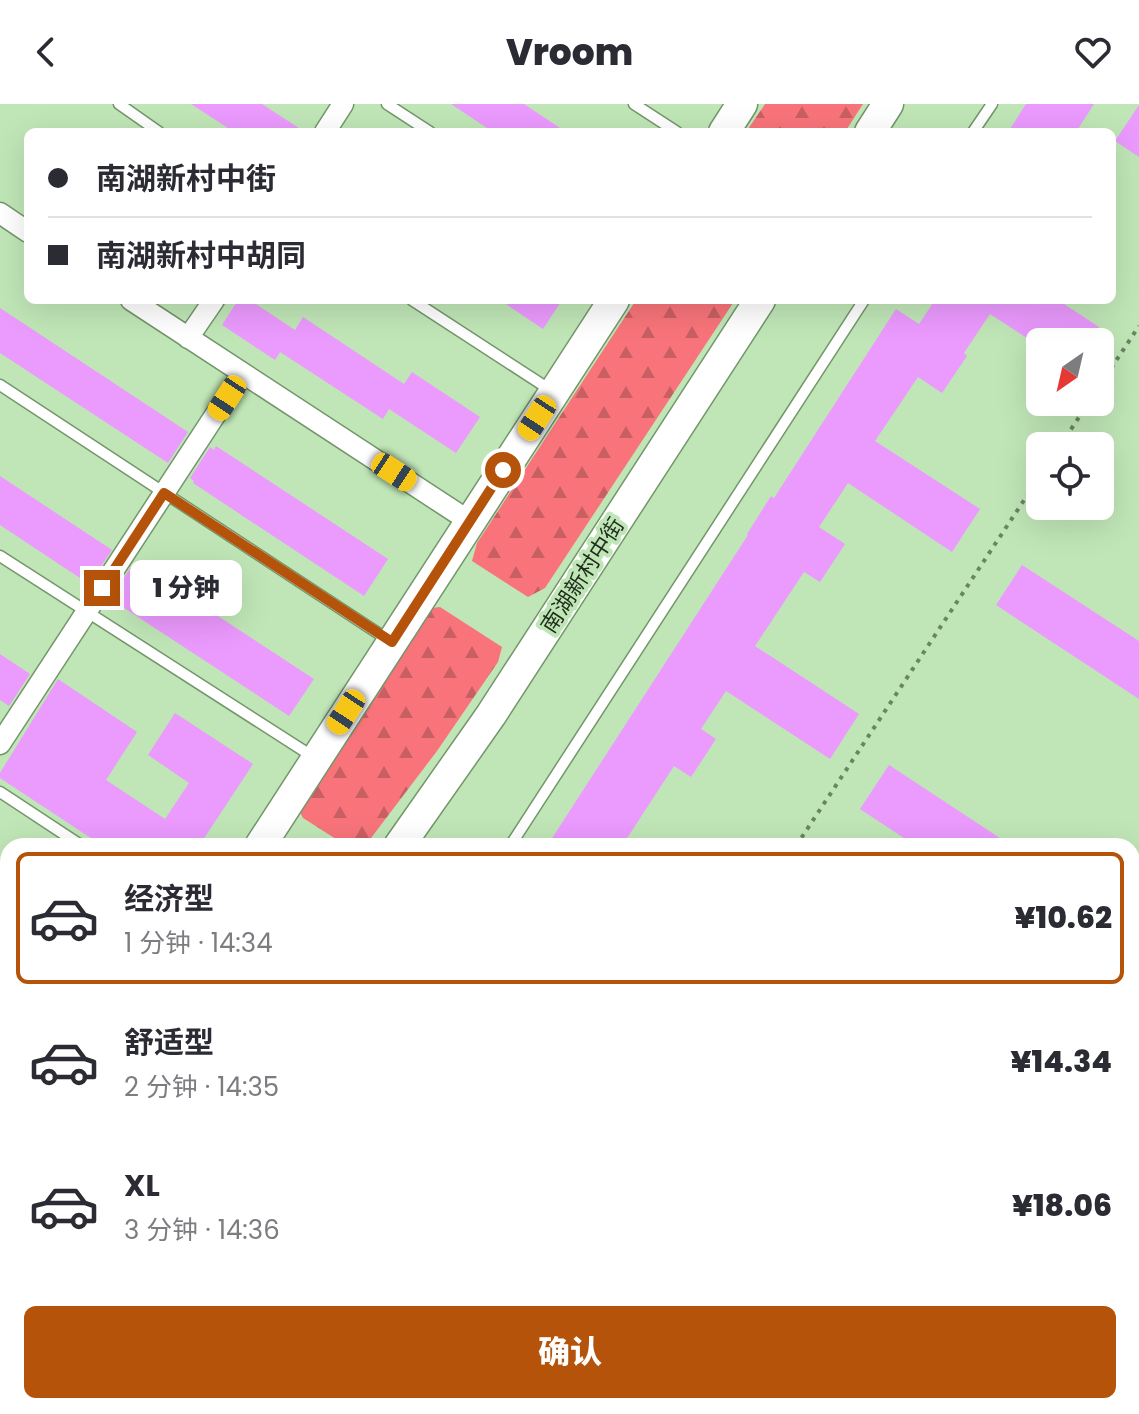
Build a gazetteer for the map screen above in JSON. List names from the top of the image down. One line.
{"streets":{"street":["南湖新村中街"]},"north":"bottom left","page":{"header":"Vroom","banner":["南湖新村中街","南湖新村中胡同"],"bubble":"1 分钟","list":[{"name":"经济型","note":"1 分钟 · 14:34","value":"¥10.62"},{"name":"舒适型","note":"2 分钟 · 14:35","value":"¥14.34"},{"name":"XL","note":"3 分钟 · 14:36","value":"¥18.06"}],"buttons":"确认"}}
